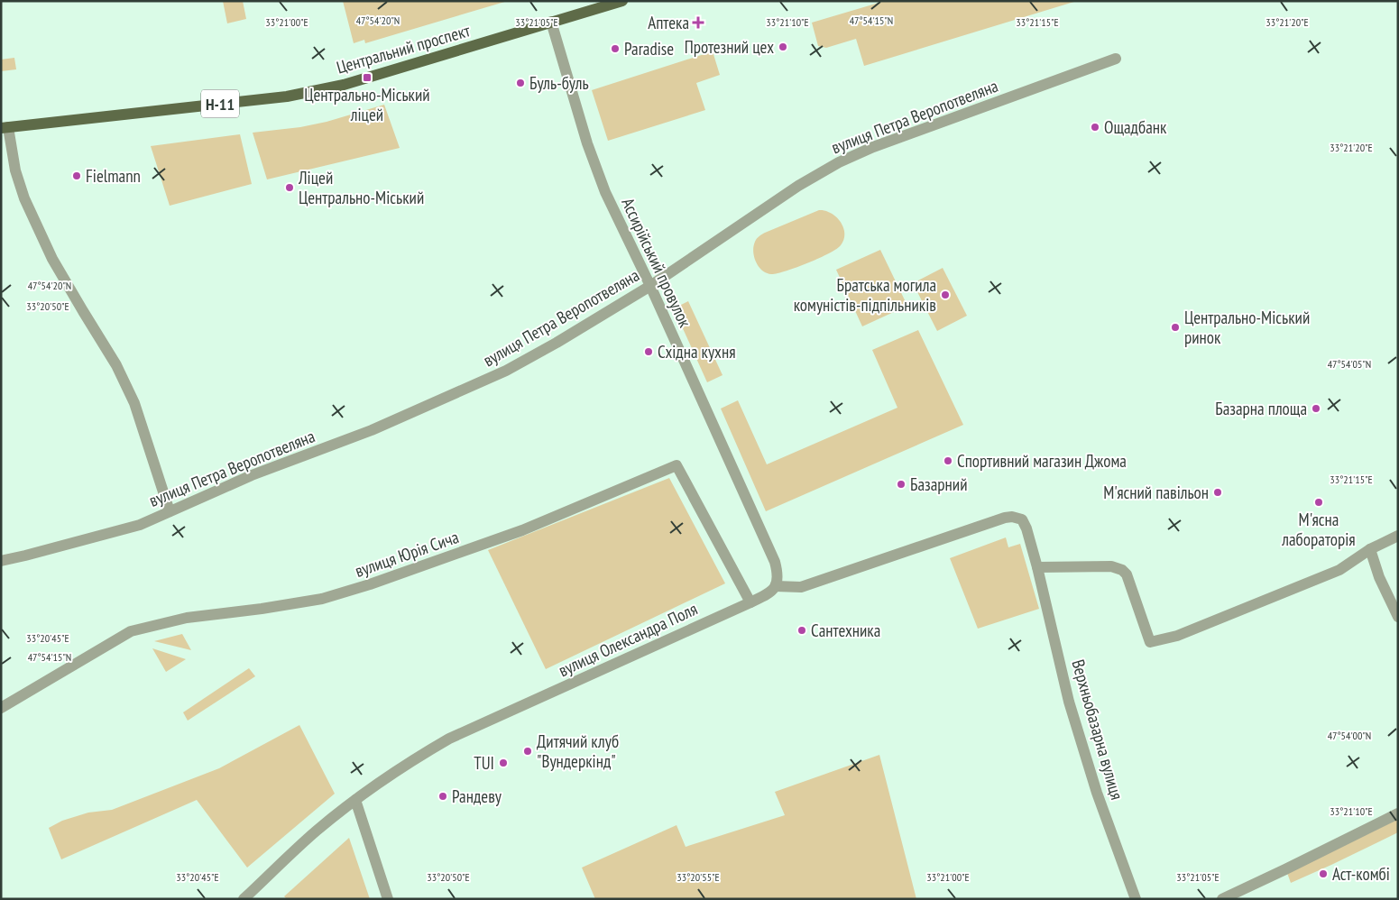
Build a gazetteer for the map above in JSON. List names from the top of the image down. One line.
{"streets":{"main road":["Центральний проспект","Н-11"],"street":["вулиця Петра Веропотвеляна","Ассирійський провулок","вулиця Юрія Сича","вулиця Олександра Поля","Верхньобазарна вулиця"]},"crossings":[["Центральний проспект","Ассирійський провулок"],["вулиця Петра Веропотвеляна","Ассирійський провулок"],["Ассирійський провулок","вулиця Олександра Поля"],["вулиця Юрія Сича","вулиця Олександра Поля"]],"places":{"health":["Аптека"],"other":["Протезний цех","Paradise","Буль-буль","Ощадбанк","Fielmann","Ліцей Центрально-Міський","Братська могила комуністів-підпільників","Центрально-Міський ринок","Східна кухня","Базарна площа","Спортивний магазин Джома","Базарний","М'ясний павільон","М'ясна лабораторія","Сантехника","Дитячий клуб \"Вундеркінд\"","TUI","Рандеву","Аст-комбі"],"transit":["Центрально-Міський ліцей"]},"coordinates":["47°54'20\"N","47°54'15\"N","33°21'00\"E","33°21'05\"E","33°21'10\"E","33°21'15\"E","33°21'20\"E","33°20'50\"E","47°54'05\"N","33°20'45\"E","47°54'00\"N","33°20'55\"E"]}
